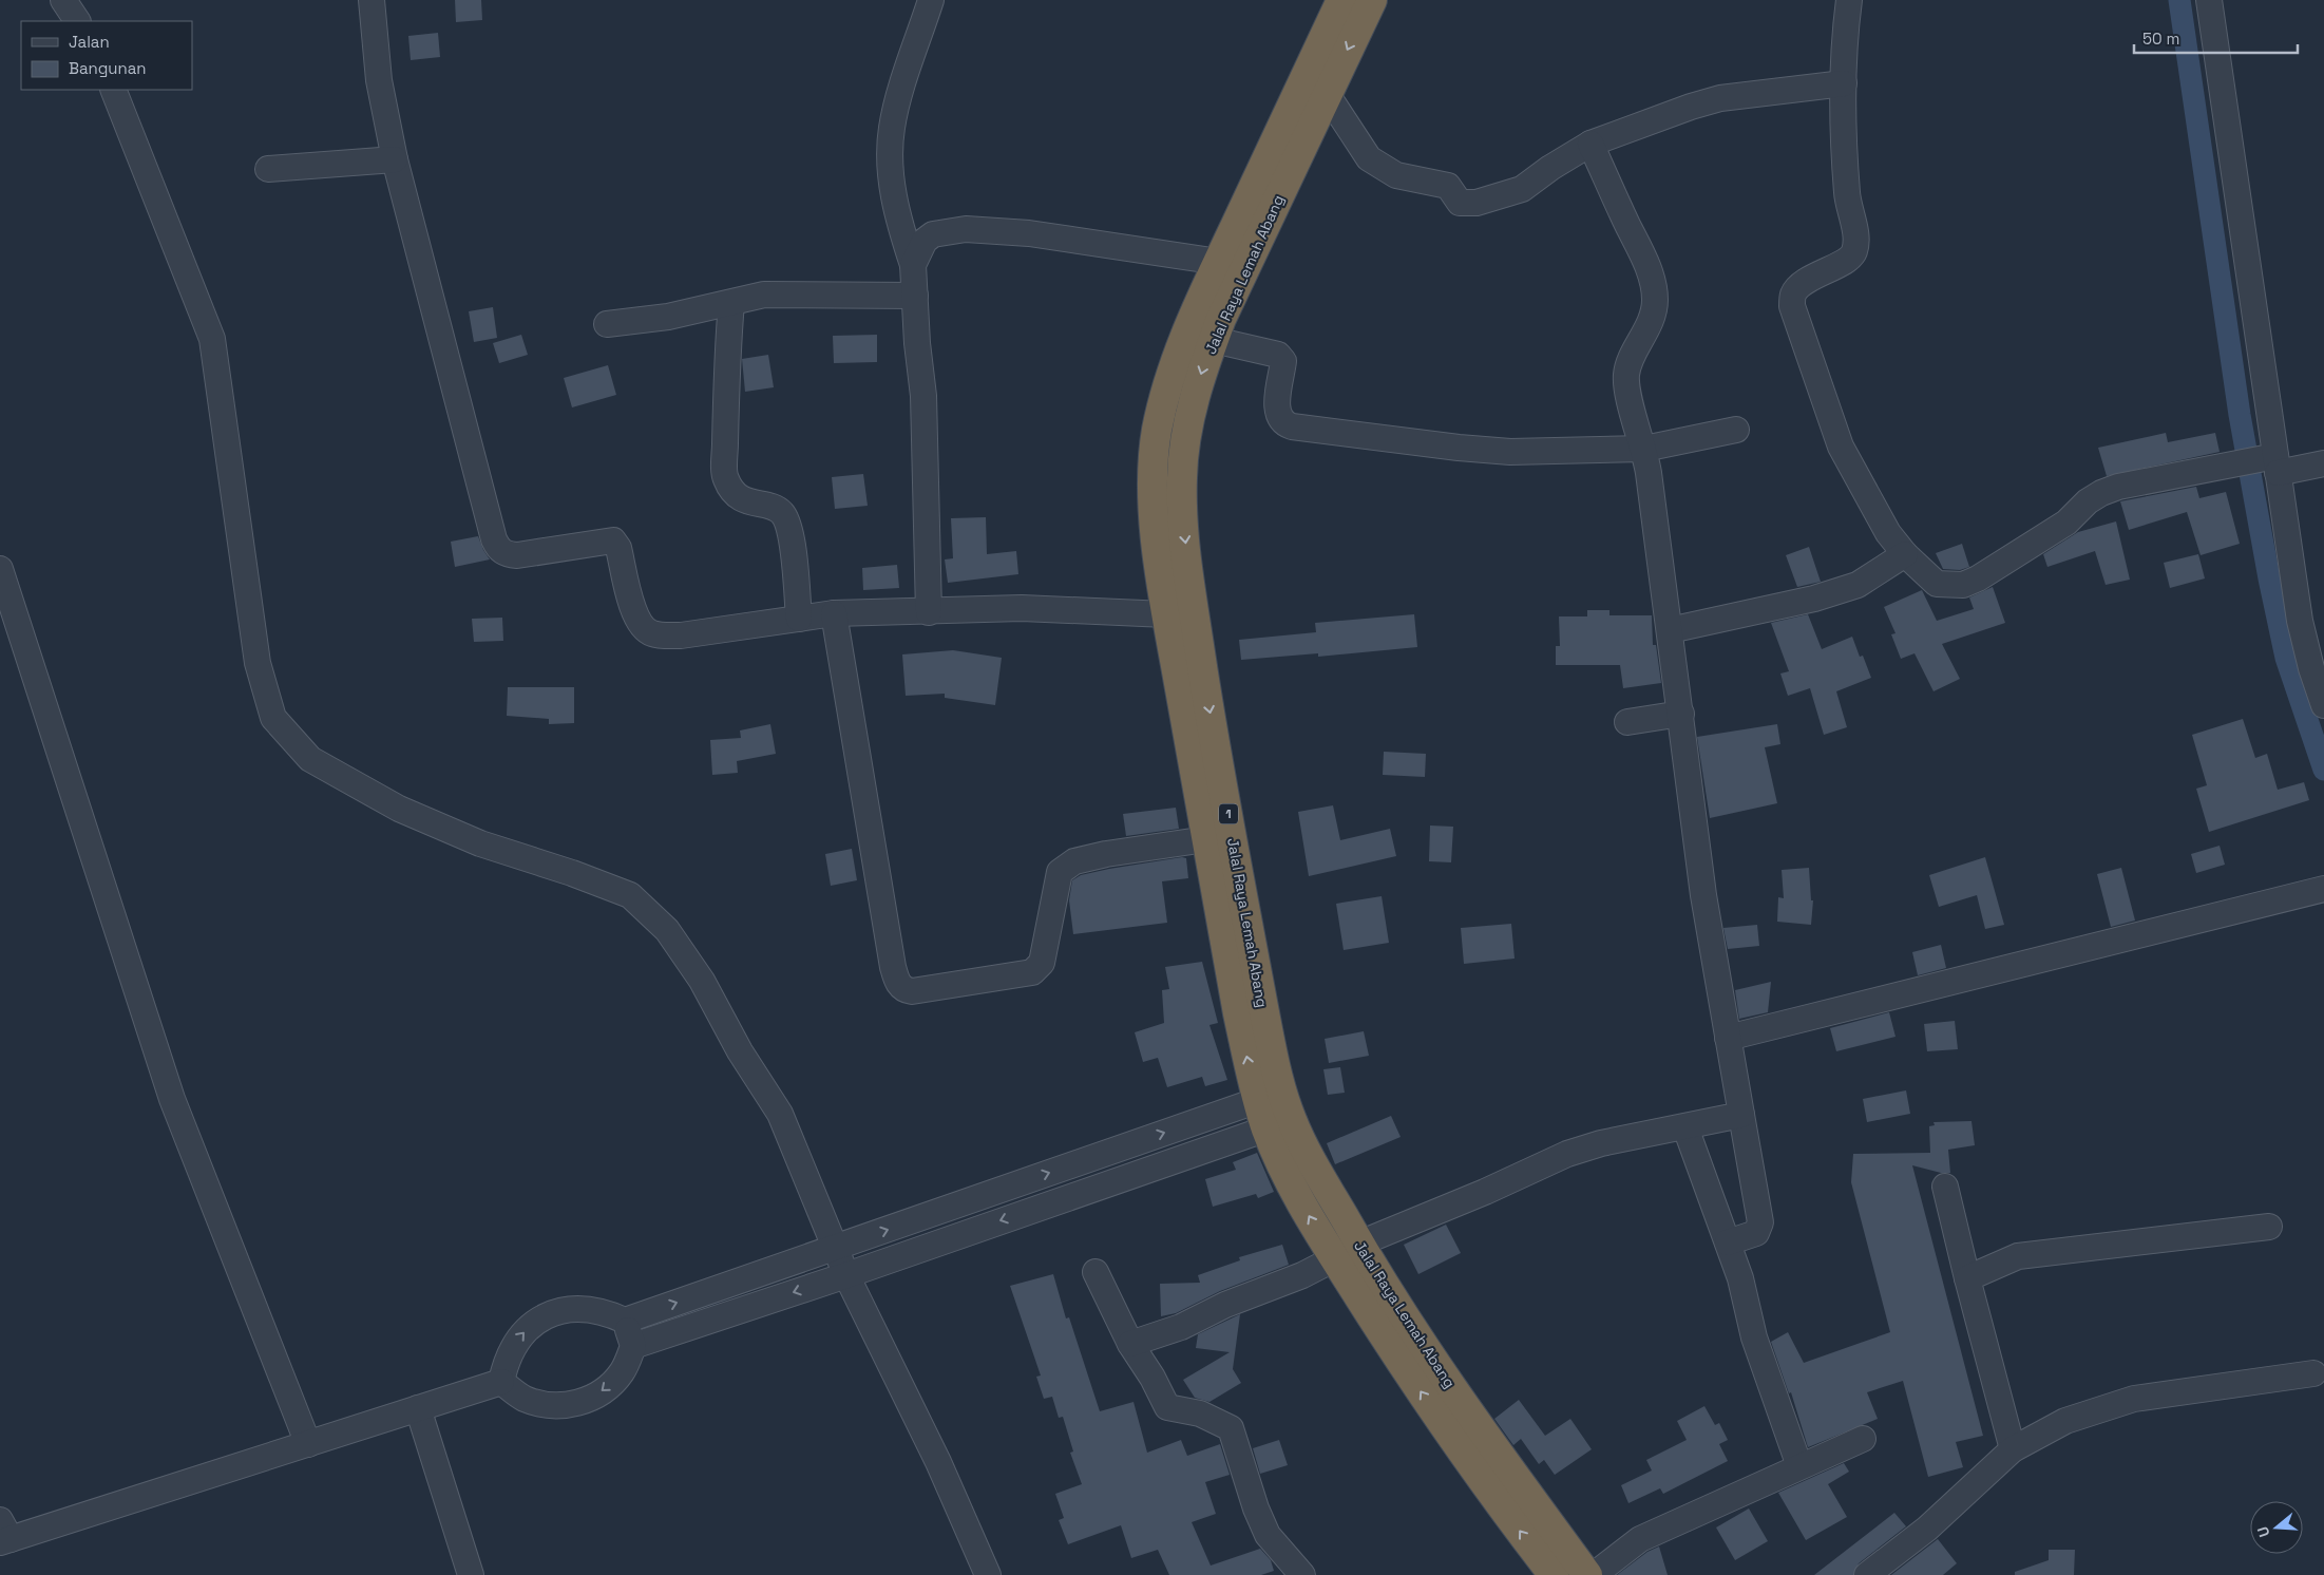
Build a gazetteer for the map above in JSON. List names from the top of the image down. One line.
{"streets":{"highway":["Jalal Raya Lemah Abang","1"]},"legend":["Jalan","Bangunan"],"scale_bar":"50 m","north":"left"}
